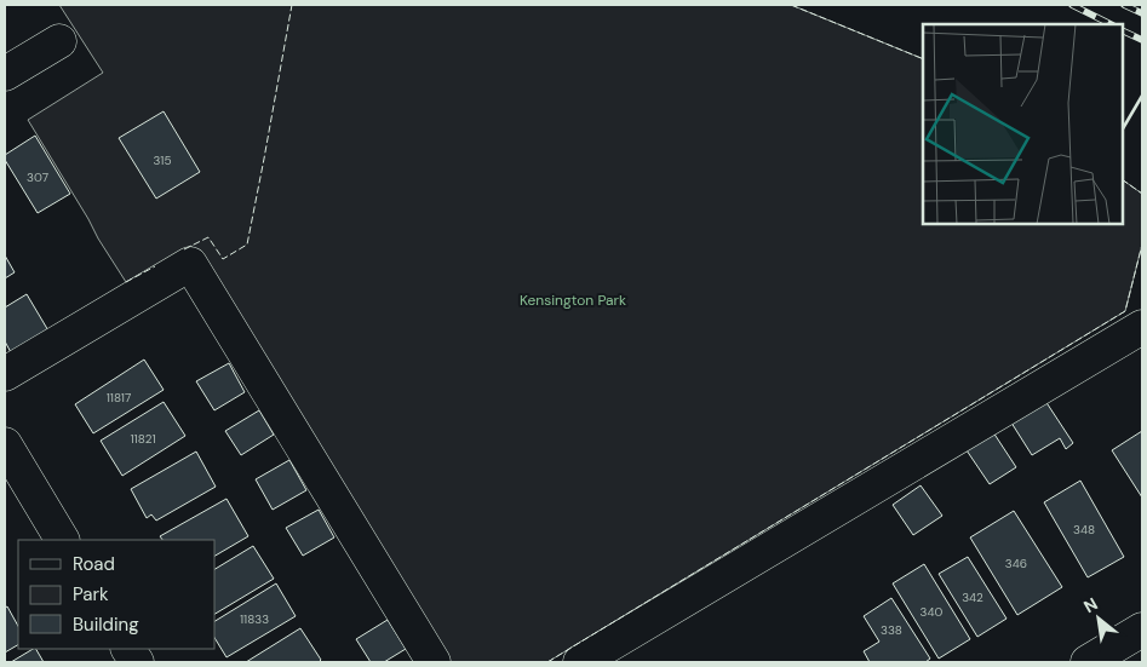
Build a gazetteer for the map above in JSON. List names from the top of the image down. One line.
{"parks":["Kensington Park"],"house_numbers":["315","307","11817","11821","348","346","342","340","11833","338"],"legend":["Road","Park","Building"],"north":"top left"}
